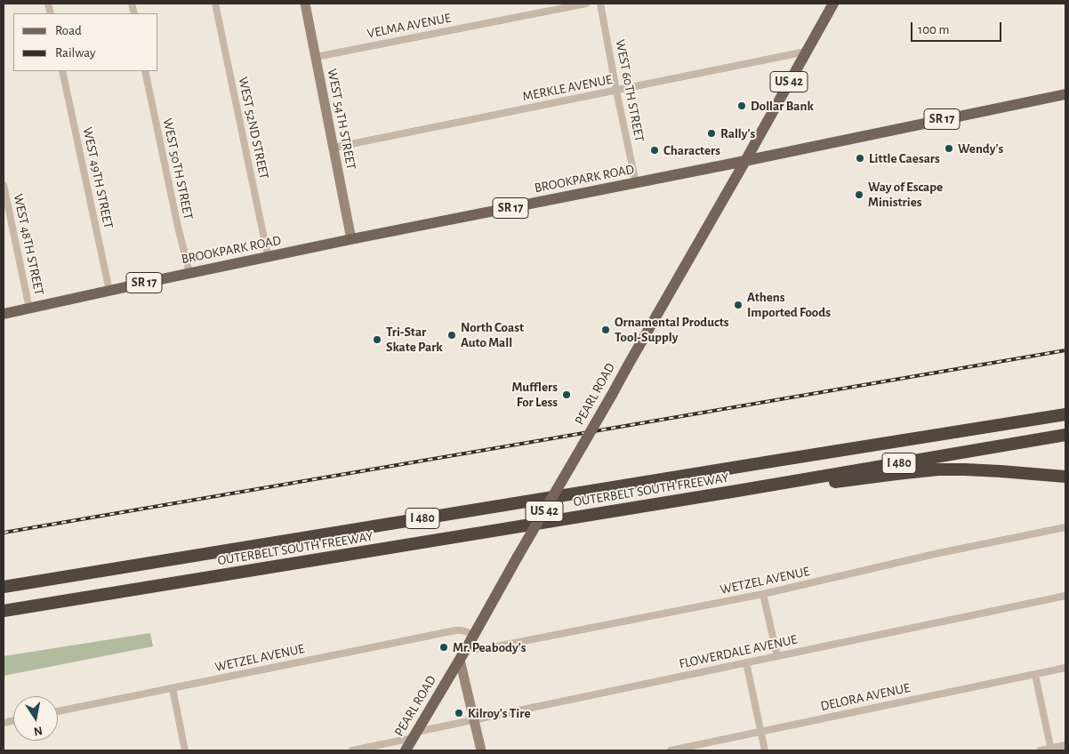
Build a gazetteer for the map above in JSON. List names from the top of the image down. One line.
{"streets":{"highway":["I 480","OUTERBELT SOUTH FREEWAY"],"main road":["US 42","SR 17","BROOKPARK ROAD","PEARL ROAD"],"street":["VELMA AVENUE","MERKLE AVENUE","WEST 60TH STREET","WEST 54TH STREET","WEST 52ND STREET","WEST 50TH STREET","WEST 49TH STREET","WEST 48TH STREET","WETZEL AVENUE","FLOWERDALE AVENUE","DELORA AVENUE"]},"crossings":[["VELMA AVENUE","WEST 54TH STREET"],["MERKLE AVENUE","WEST 60TH STREET"],["MERKLE AVENUE","WEST 54TH STREET"],["MERKLE AVENUE","PEARL ROAD"],["WEST 60TH STREET","BROOKPARK ROAD"],["WEST 54TH STREET","BROOKPARK ROAD"],["WEST 52ND STREET","BROOKPARK ROAD"],["WEST 50TH STREET","BROOKPARK ROAD"],["WEST 49TH STREET","BROOKPARK ROAD"],["BROOKPARK ROAD","WEST 48TH STREET"],["BROOKPARK ROAD","PEARL ROAD"],["PEARL ROAD","WETZEL AVENUE"],["PEARL ROAD","FLOWERDALE AVENUE"]],"places":["Dollar Bank","Rally's","Wendy's","Characters","Little Caesars","Way of Escape Ministries","Athens Imported Foods","Ornamental Products Tool-Supply","North Coast Auto Mall","Tri-Star Skate Park","Mufflers For Less","Mr. Peabody's","Kilroy's Tire"],"legend":["Road","Railway"],"scale_bar":"100 m","north":"bottom"}
